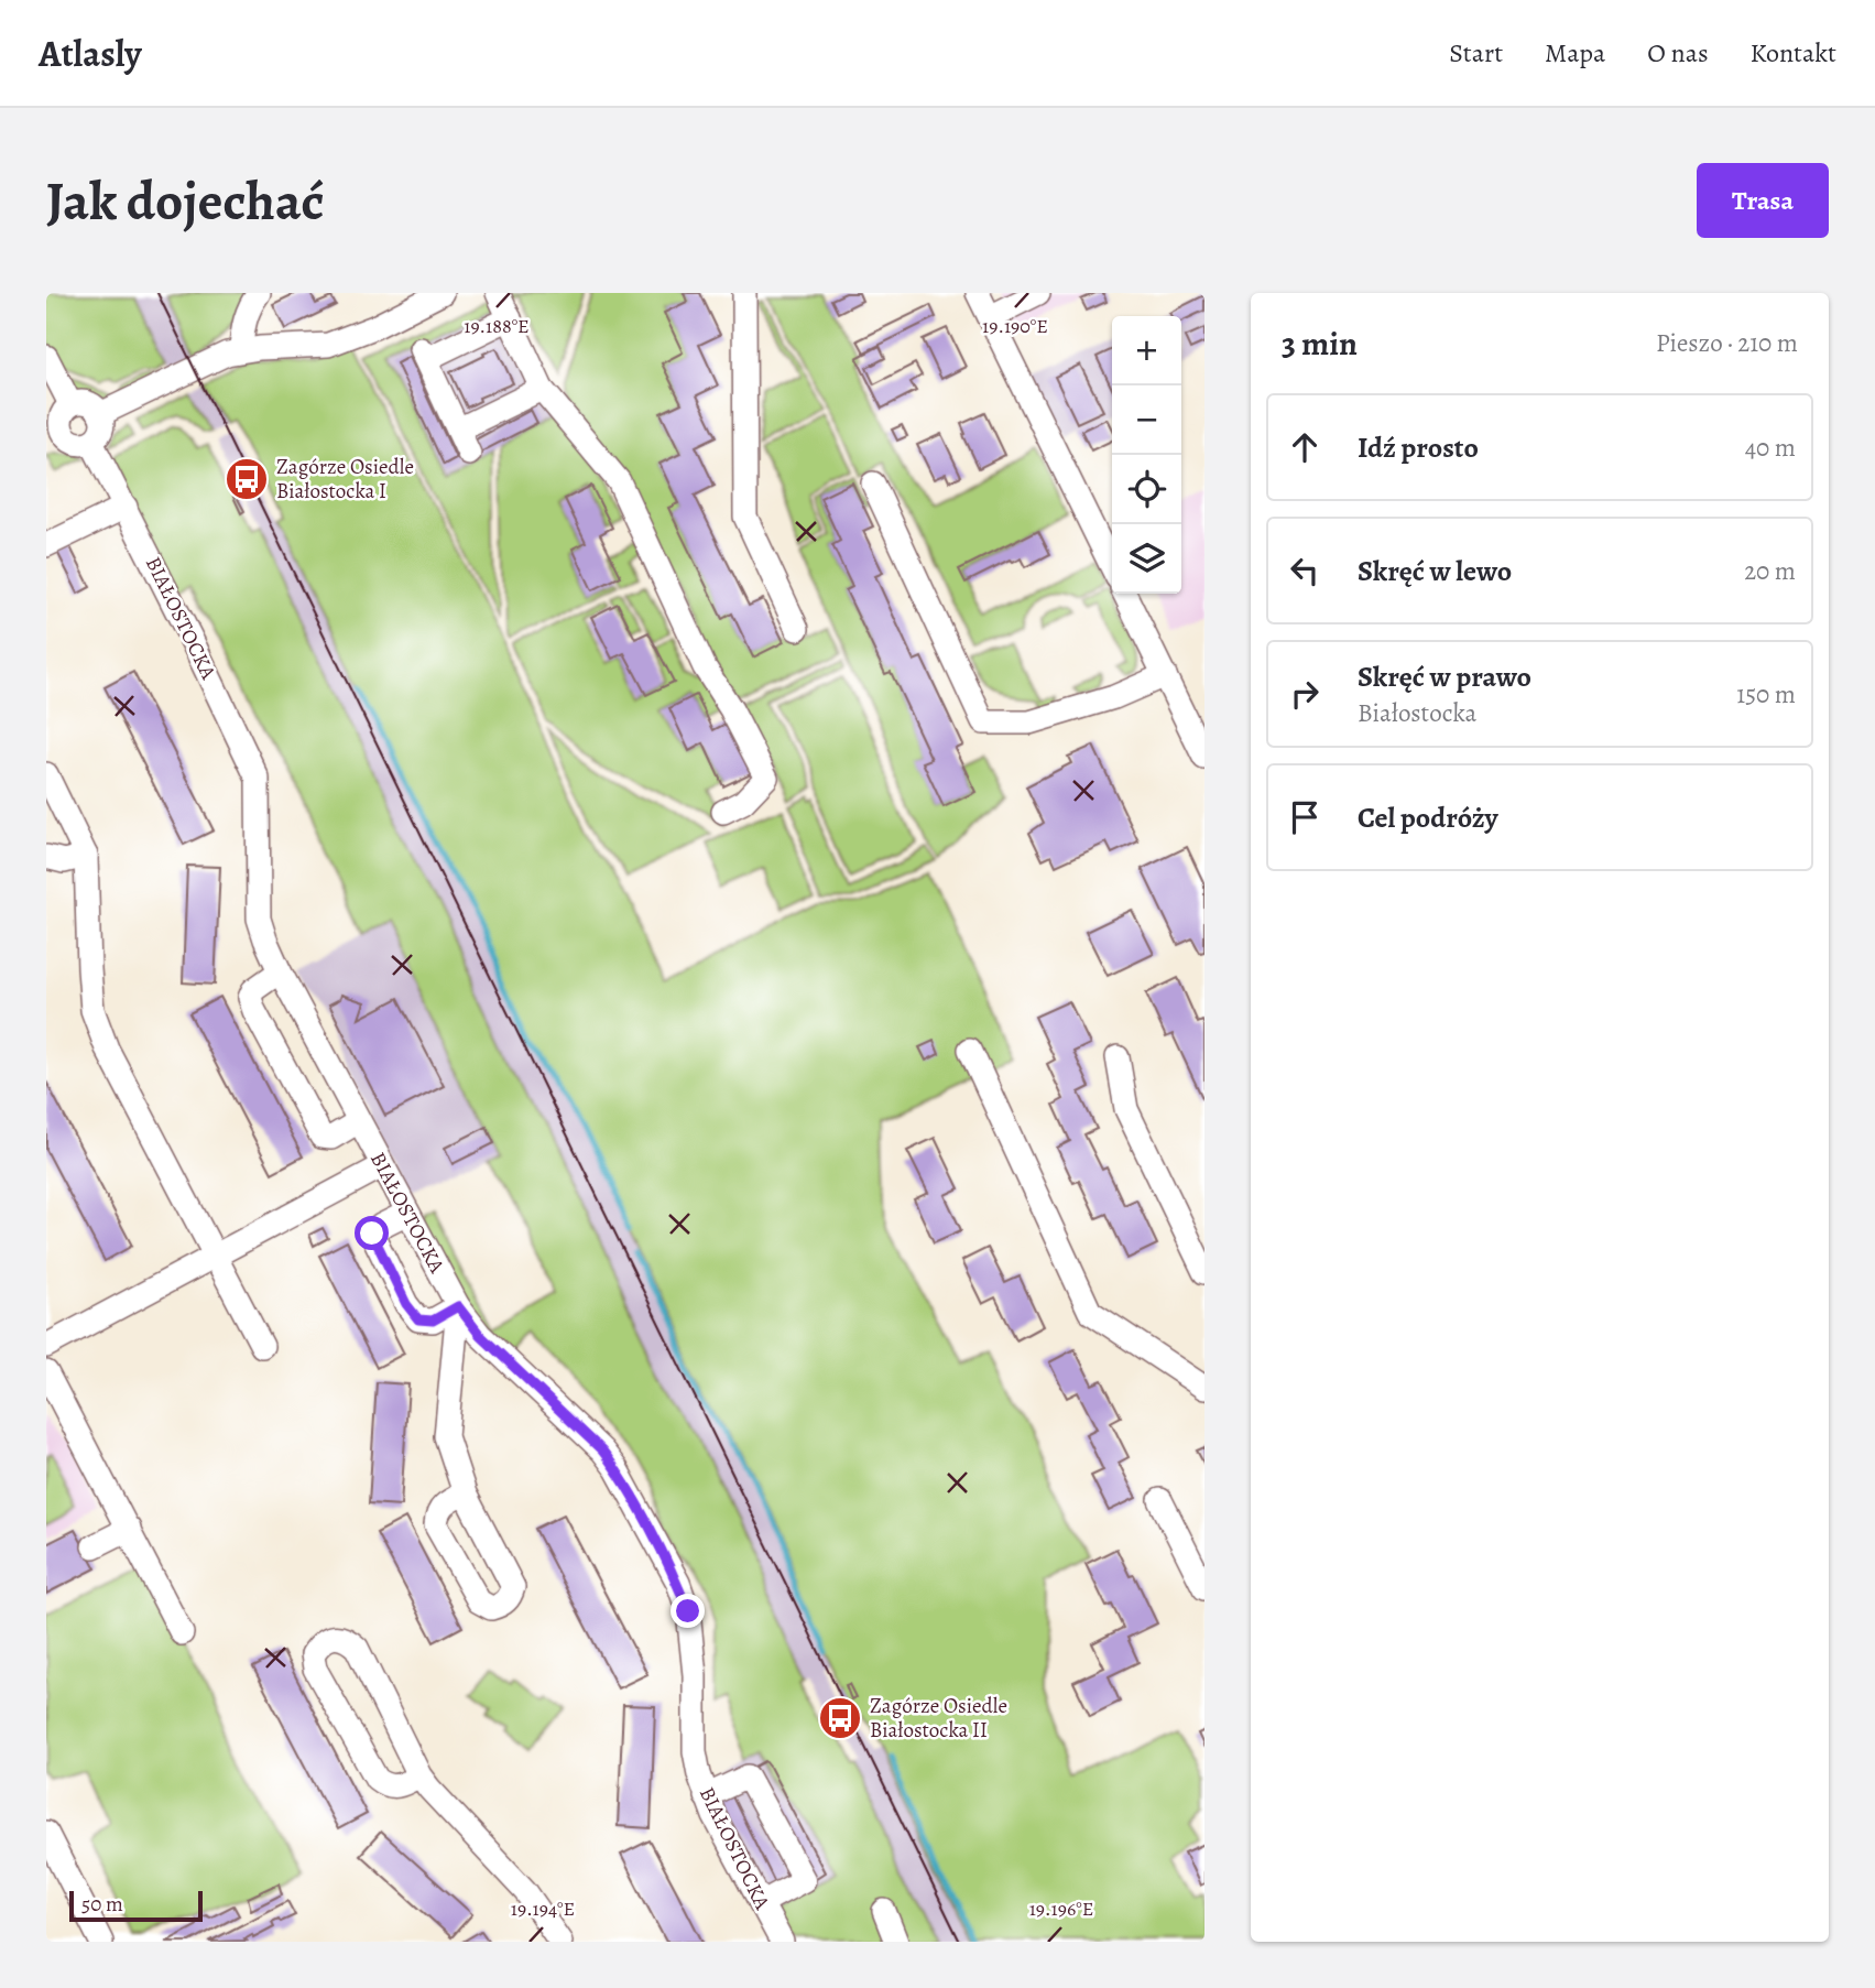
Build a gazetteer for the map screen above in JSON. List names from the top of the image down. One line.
{"streets":{"street":["BIAŁOSTOCKA"]},"places":{"bus stop":["Zagórze Osiedle Białostocka I","Zagórze Osiedle Białostocka II"]},"scale_bar":"50 m","page":{"header":"Atlasly","nav":["Start","Mapa","O nas","Kontakt"],"buttons":"Trasa","title":"Jak dojechać","heading":["3 min","Pieszo · 210 m"],"map_buttons":["+","−"],"list":[["Idź prosto","40 m"],["Skręć w lewo","20 m"],["Skręć w prawo","Białostocka","150 m"],"Cel podróży"],"scale":"50 m"},"coordinates":["19.188°E","19.190°E","19.194°E","19.196°E"]}
